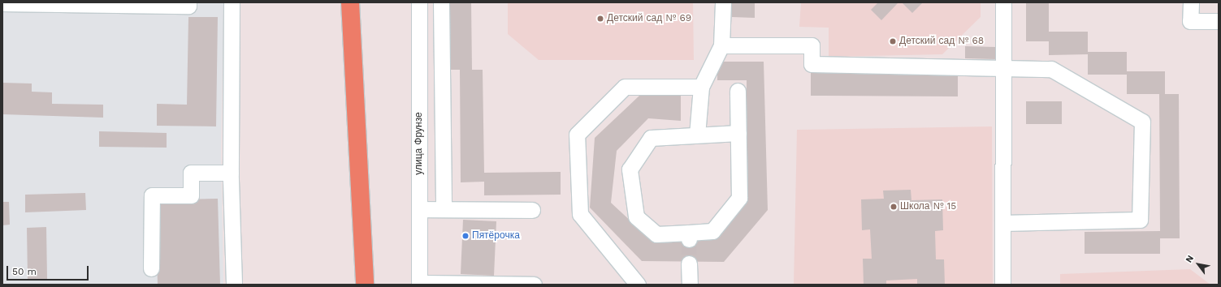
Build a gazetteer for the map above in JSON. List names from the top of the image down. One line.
{"streets":{"street":["улица Фрунзе"]},"places":["Детский сад № 69","Детский сад № 68","Школа № 15","Пятёрочка"],"scale_bar":"50 m","north":"top left"}
